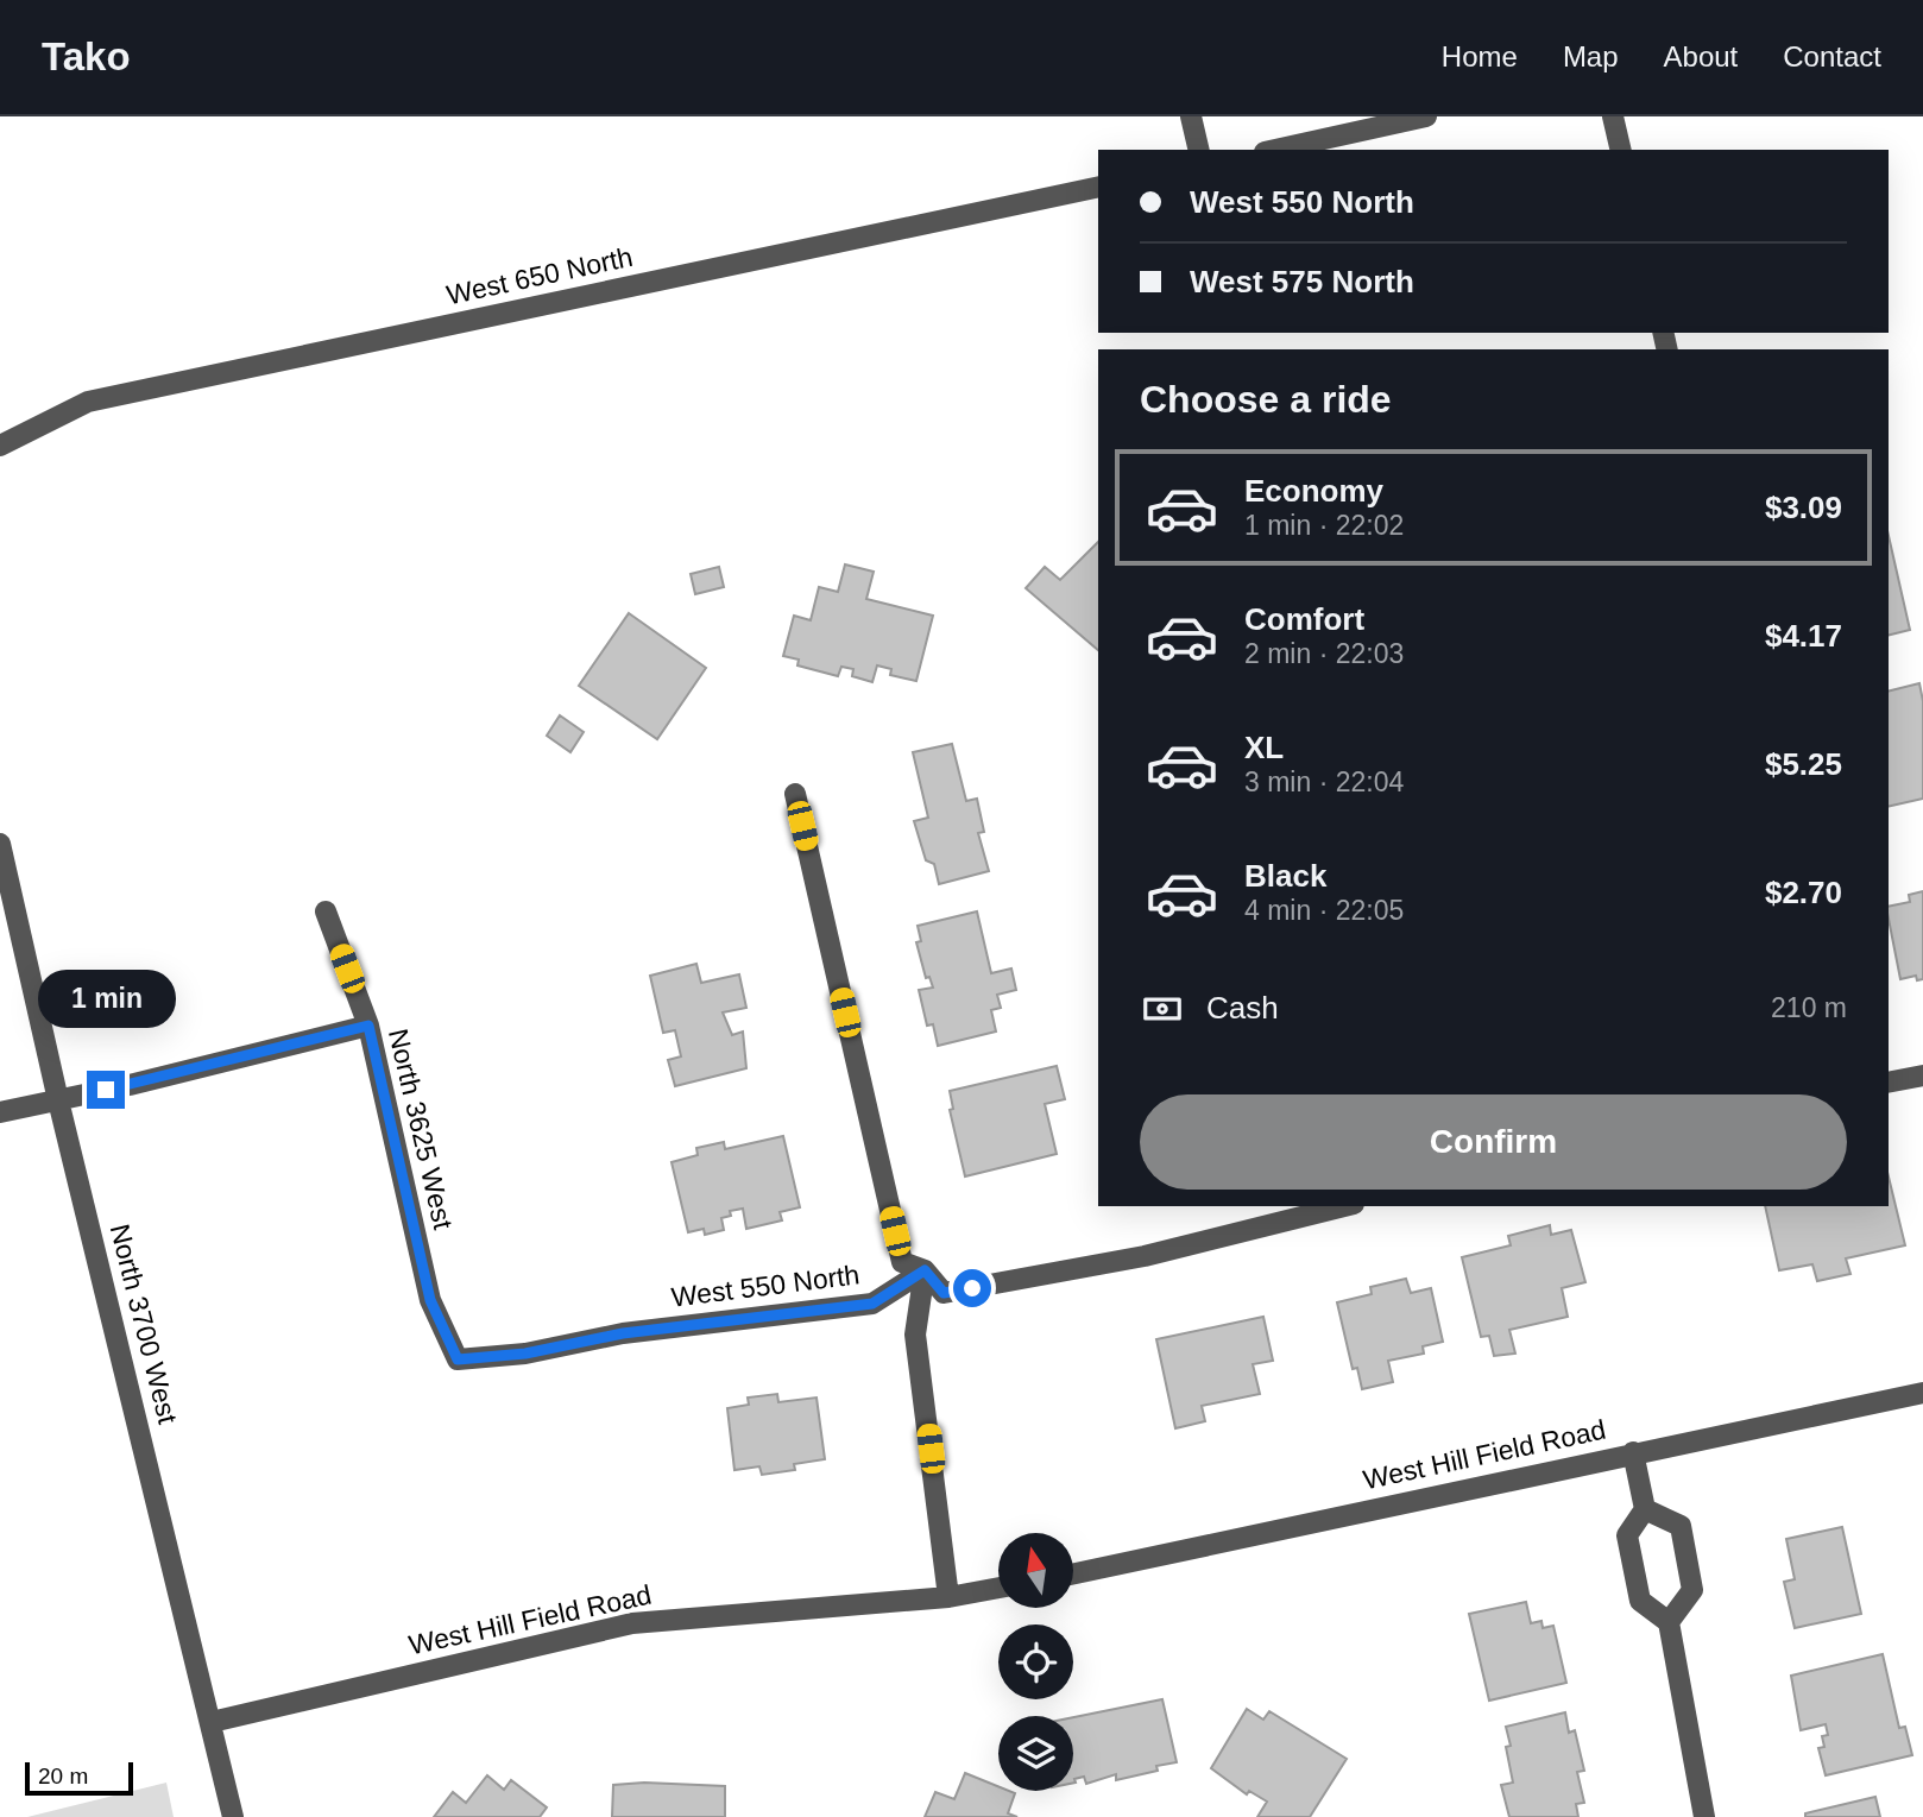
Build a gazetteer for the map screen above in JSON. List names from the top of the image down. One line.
{"streets":{"street":["West 650 North","North 3625 West","West 550 North","North 3700 West","West Hill Field Road"]},"crossings":[["North 3625 West","West 550 North"],["North 3700 West","West Hill Field Road"]],"scale_bar":"20 m","north":"top","page":{"header":"Tako","nav":["Home","Map","About","Contact"],"banner":["West 550 North","West 575 North"],"heading":"Choose a ride","list":[{"name":"Economy","note":"1 min · 22:02","value":"$3.09"},{"name":"Comfort","note":"2 min · 22:03","value":"$4.17"},{"name":"XL","note":"3 min · 22:04","value":"$5.25"},{"name":"Black","note":"4 min · 22:05","value":"$2.70"}],"pay":["Cash","210 m"],"bubble":"1 min","buttons":"Confirm","scale":"20 m"}}
